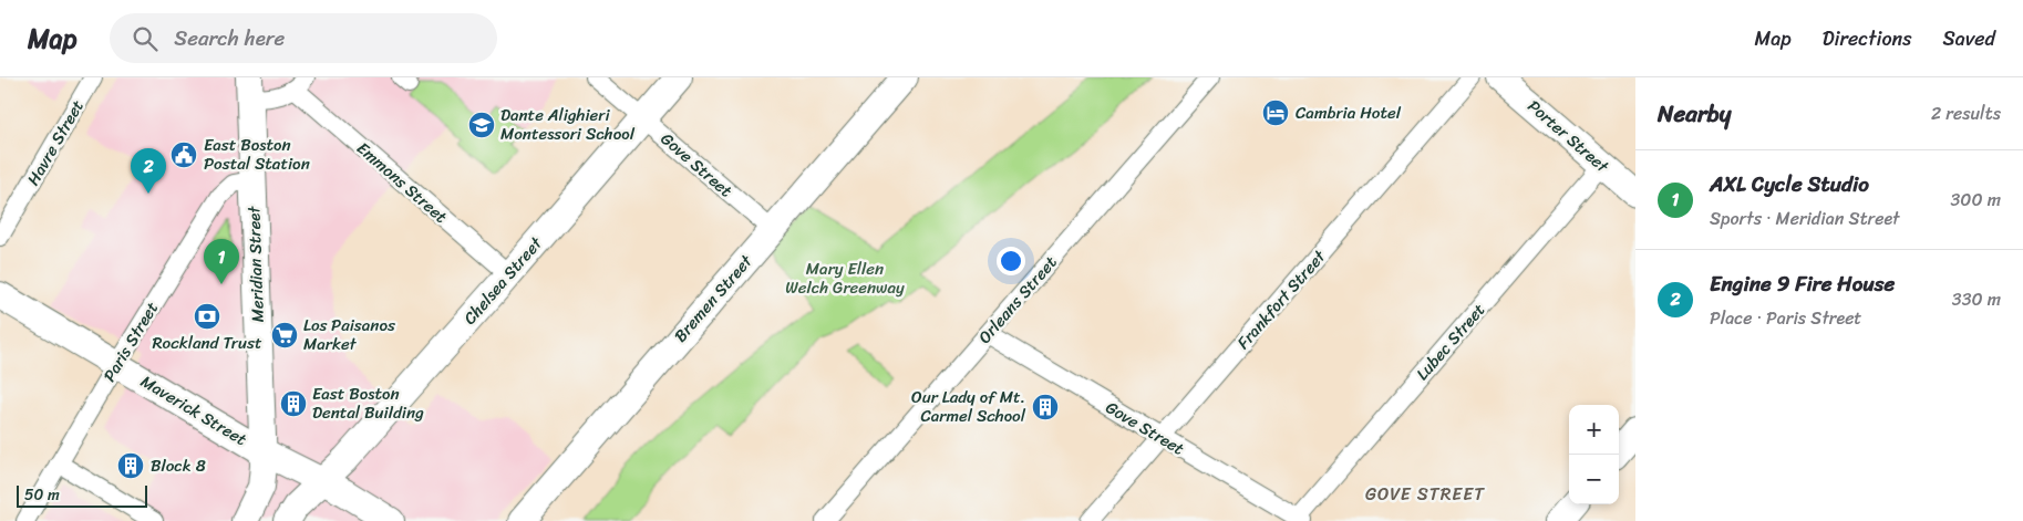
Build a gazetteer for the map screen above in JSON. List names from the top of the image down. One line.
{"streets":{"main road":["Porter Street","Meridian Street","Chelsea Street","Bremen Street","Maverick Street"],"street":["Havre Street","Gove Street","Emmons Street","Orleans Street","Frankfort Street","Paris Street","Lubec Street"]},"crossings":[["Porter Street","Lubec Street"],["Gove Street","Chelsea Street"],["Gove Street","Bremen Street"],["Gove Street","Orleans Street"],["Gove Street","Frankfort Street"],["Gove Street","Lubec Street"],["Emmons Street","Chelsea Street"],["Meridian Street","Paris Street"],["Meridian Street","Maverick Street"],["Chelsea Street","Maverick Street"],["Paris Street","Maverick Street"]],"districts":["GOVE STREET"],"parks":["Mary Ellen Welch Greenway"],"places":{"hotel":["Cambria Hotel"],"school or university":["Dante Alighieri Montessori School"],"public building":["East Boston Postal Station"],"bank":["Rockland Trust"],"supermarket":["Los Paisanos Market"],"building":["East Boston Dental Building","Our Lady of Mt. Carmel School","Block 8"]},"scale_bar":"50 m","page":{"header":"Map","search":"Search here","nav":["Map","Directions","Saved"],"heading":["Nearby","2 results"],"pins":["2","1"],"list":[{"mark":"1","name":"AXL Cycle Studio","note":"Sports · Meridian Street","value":"300 m"},{"mark":"2","name":"Engine 9 Fire House","note":"Place · Paris Street","value":"330 m"}],"map_buttons":["+","−"],"scale":"50 m"}}
